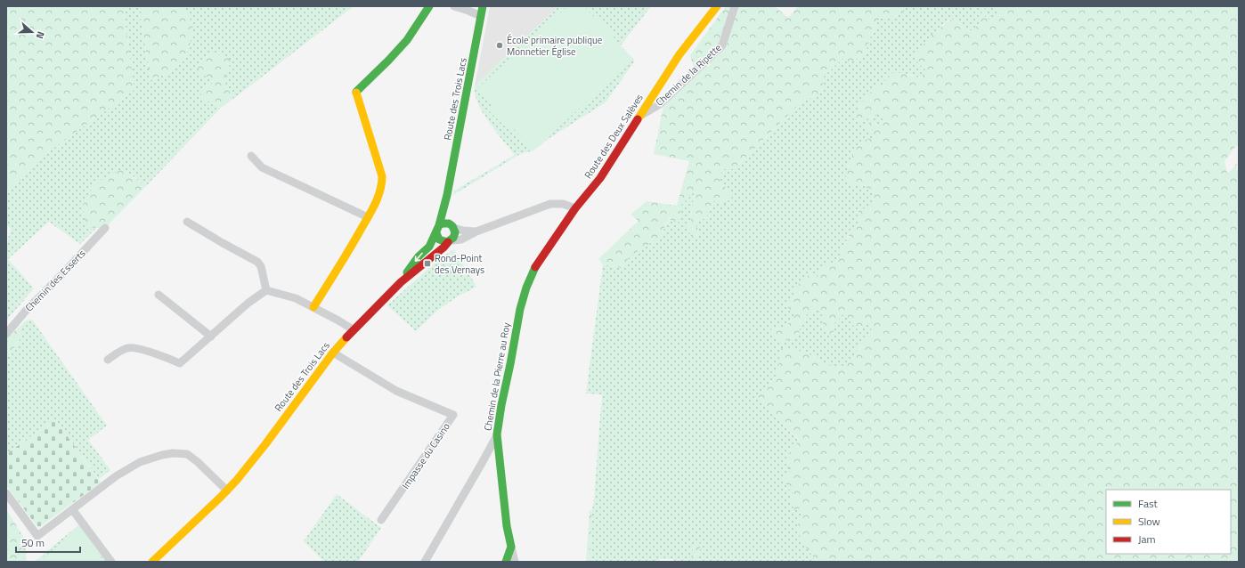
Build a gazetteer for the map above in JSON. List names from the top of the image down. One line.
{"streets":{"street":["Chemin de la Ripette","Route des Trois Lacs","Route des Deux Salèves","Chemin des Esserts","Chemin de la Pierre au Roy","Impasse du Casino"]},"crossings":[["Chemin de la Ripette","Route des Deux Salèves"],["Route des Trois Lacs","Impasse du Casino"],["Route des Deux Salèves","Chemin de la Pierre au Roy"]],"places":{"other":["École primaire publique Monnetier Église"],"transit":["Rond-Point des Vernays"]},"legend":["Fast","Slow","Jam"],"scale_bar":"50 m","north":"right"}
